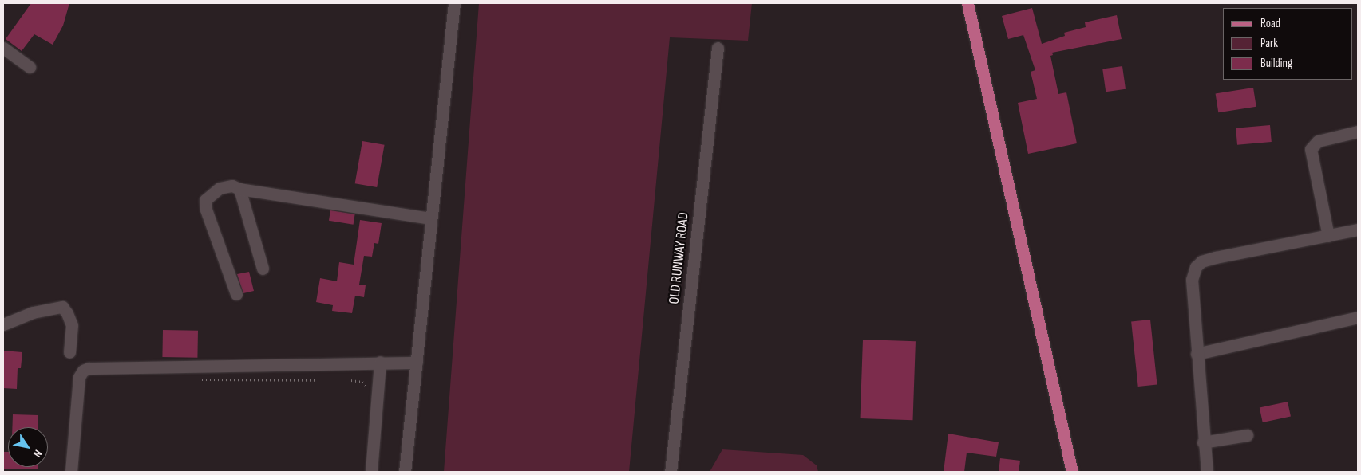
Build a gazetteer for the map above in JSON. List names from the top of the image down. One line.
{"streets":{"street":["OLD RUNWAY ROAD"]},"legend":["Road","Park","Building"],"north":"bottom right"}
